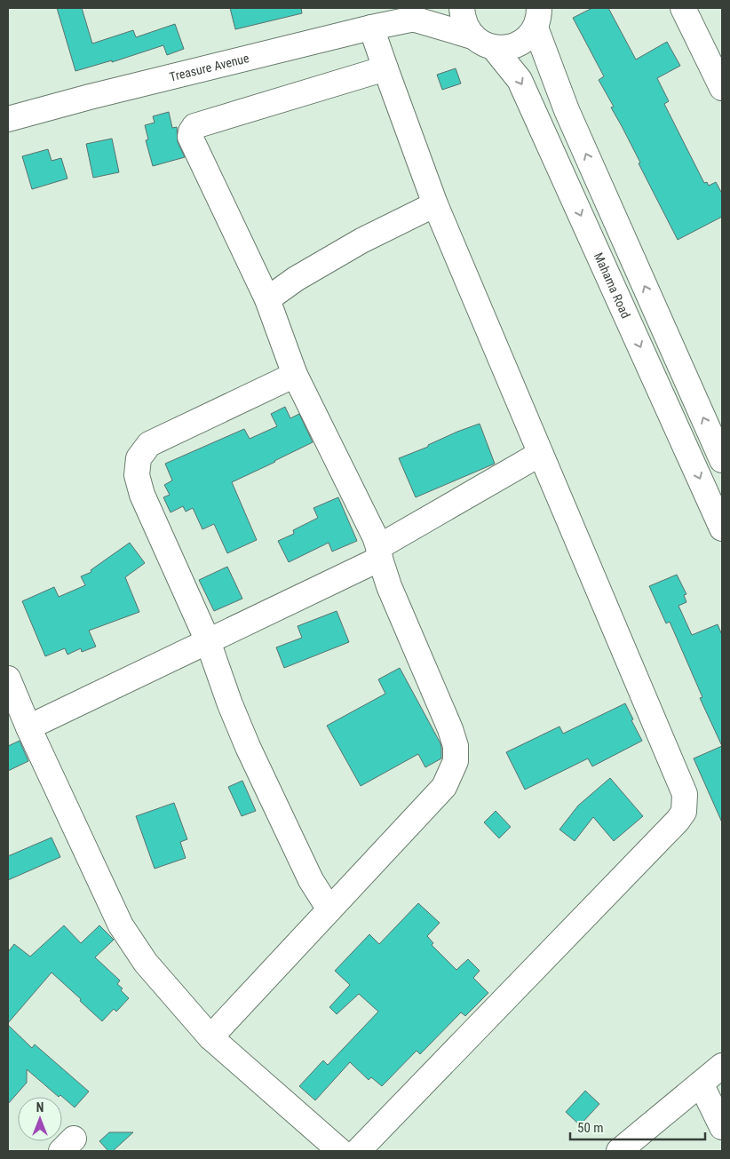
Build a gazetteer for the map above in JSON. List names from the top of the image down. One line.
{"streets":{"street":["Treasure Avenue","Mahama Road"]},"crossings":[["Treasure Avenue","Mahama Road"]],"scale_bar":"50 m","north":"top"}
